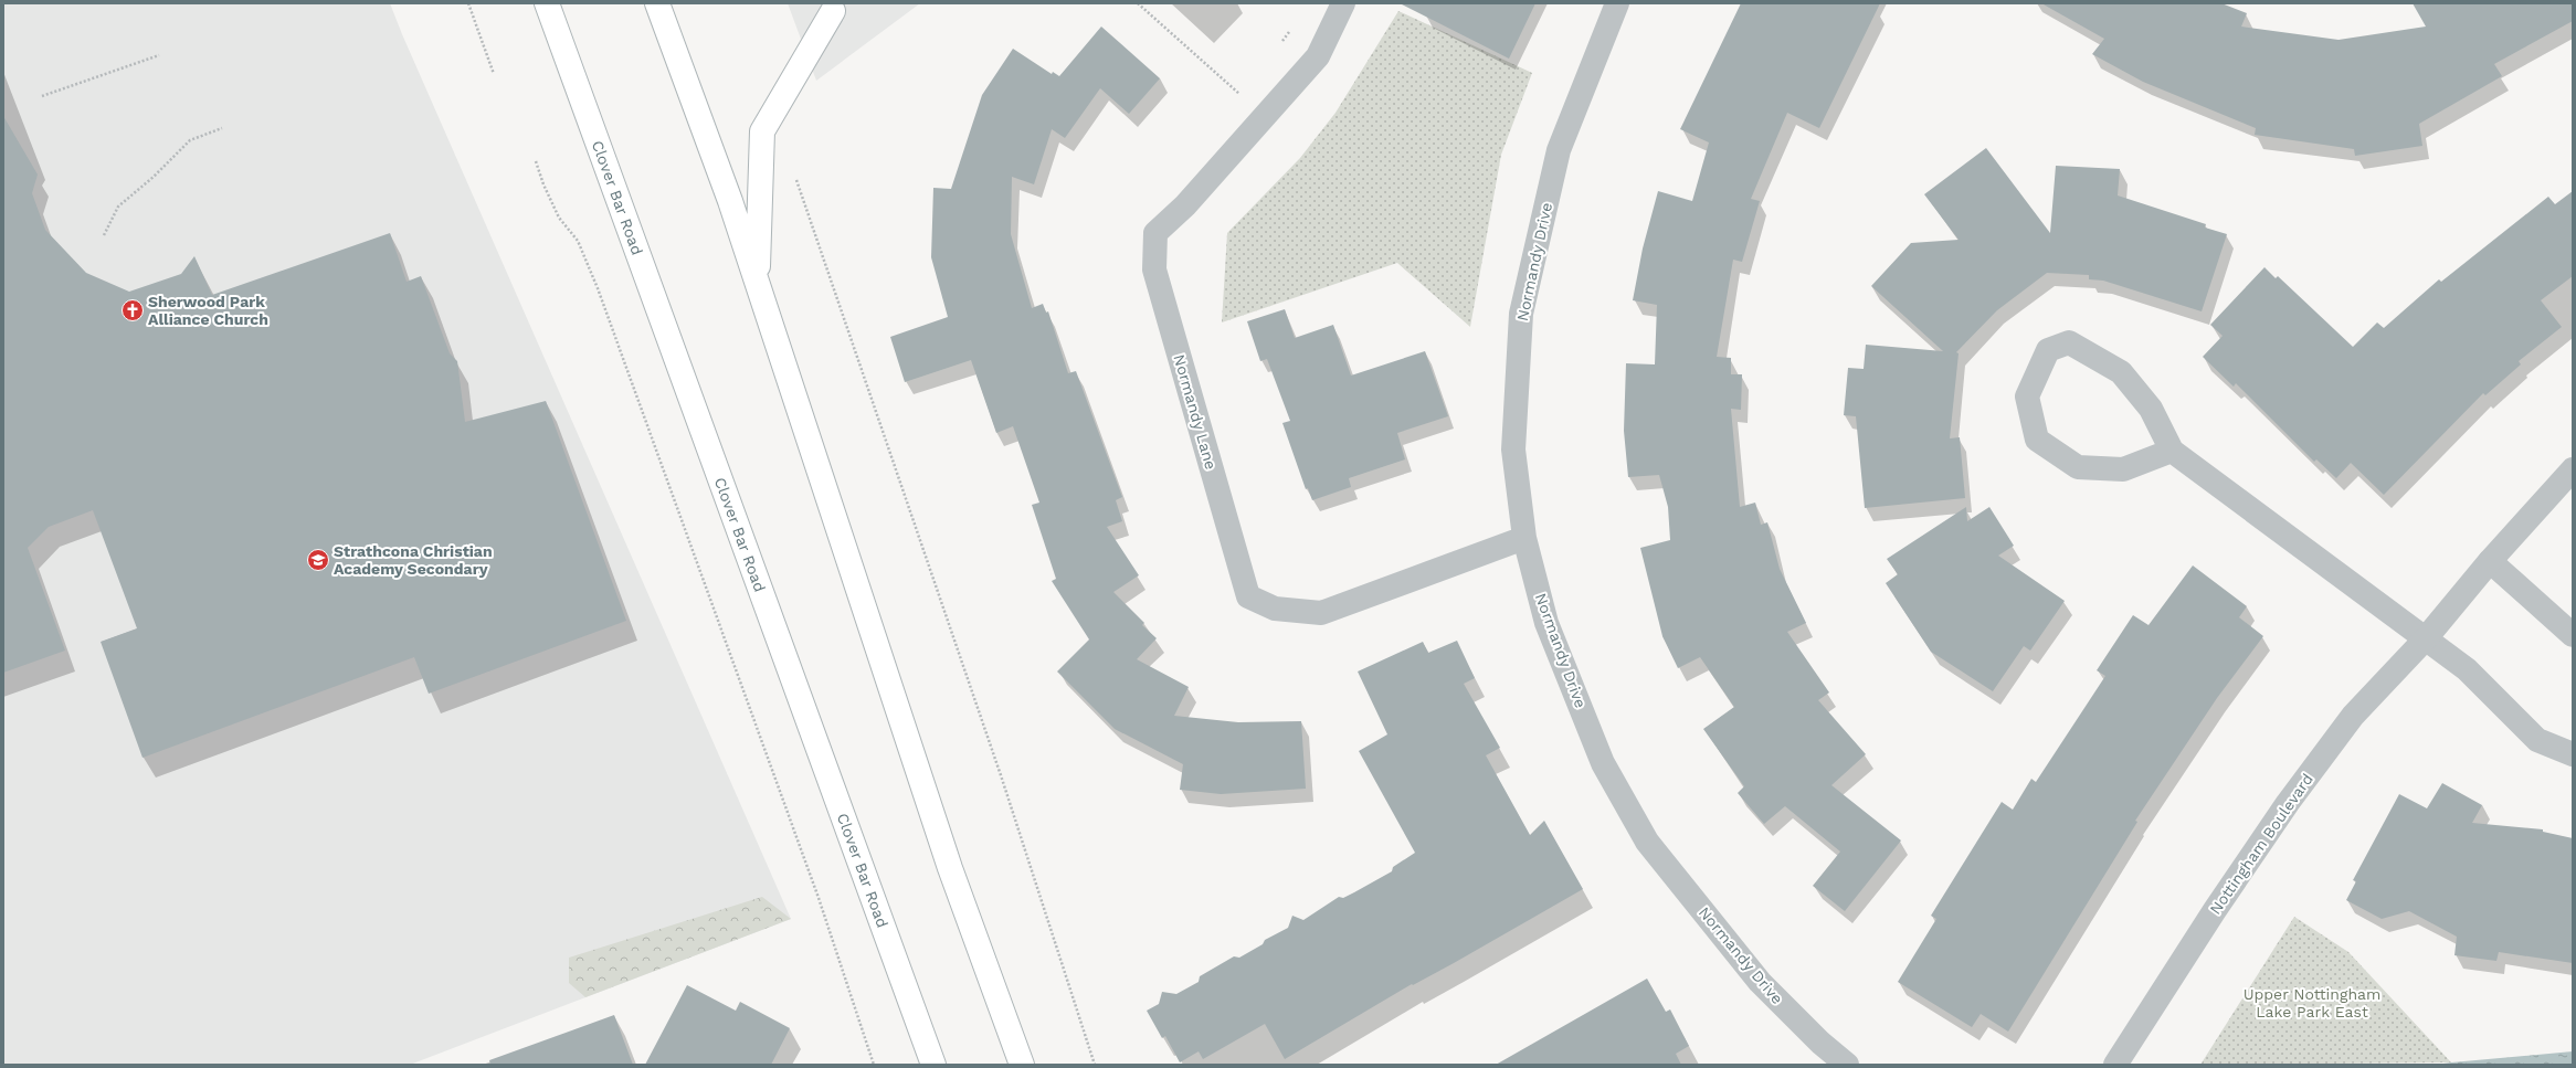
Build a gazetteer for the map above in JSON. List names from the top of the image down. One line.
{"streets":{"main road":["Clover Bar Road"],"street":["Normandy Drive","Normandy Lane","Nottingham Boulevard"]},"crossings":[["Normandy Drive","Normandy Lane"]],"parks":["Upper Nottingham Lake Park East"],"places":{"church":["Sherwood Park Alliance Church"],"school or university":["Strathcona Christian Academy Secondary"]}}
